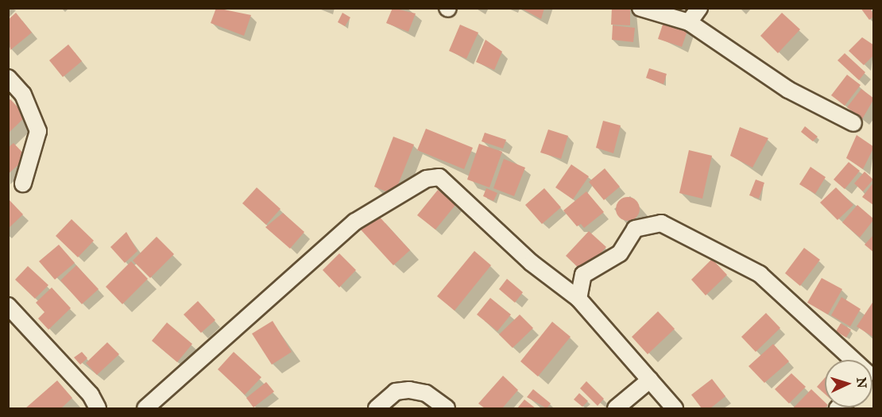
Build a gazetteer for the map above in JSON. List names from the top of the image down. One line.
{"north":"right"}
